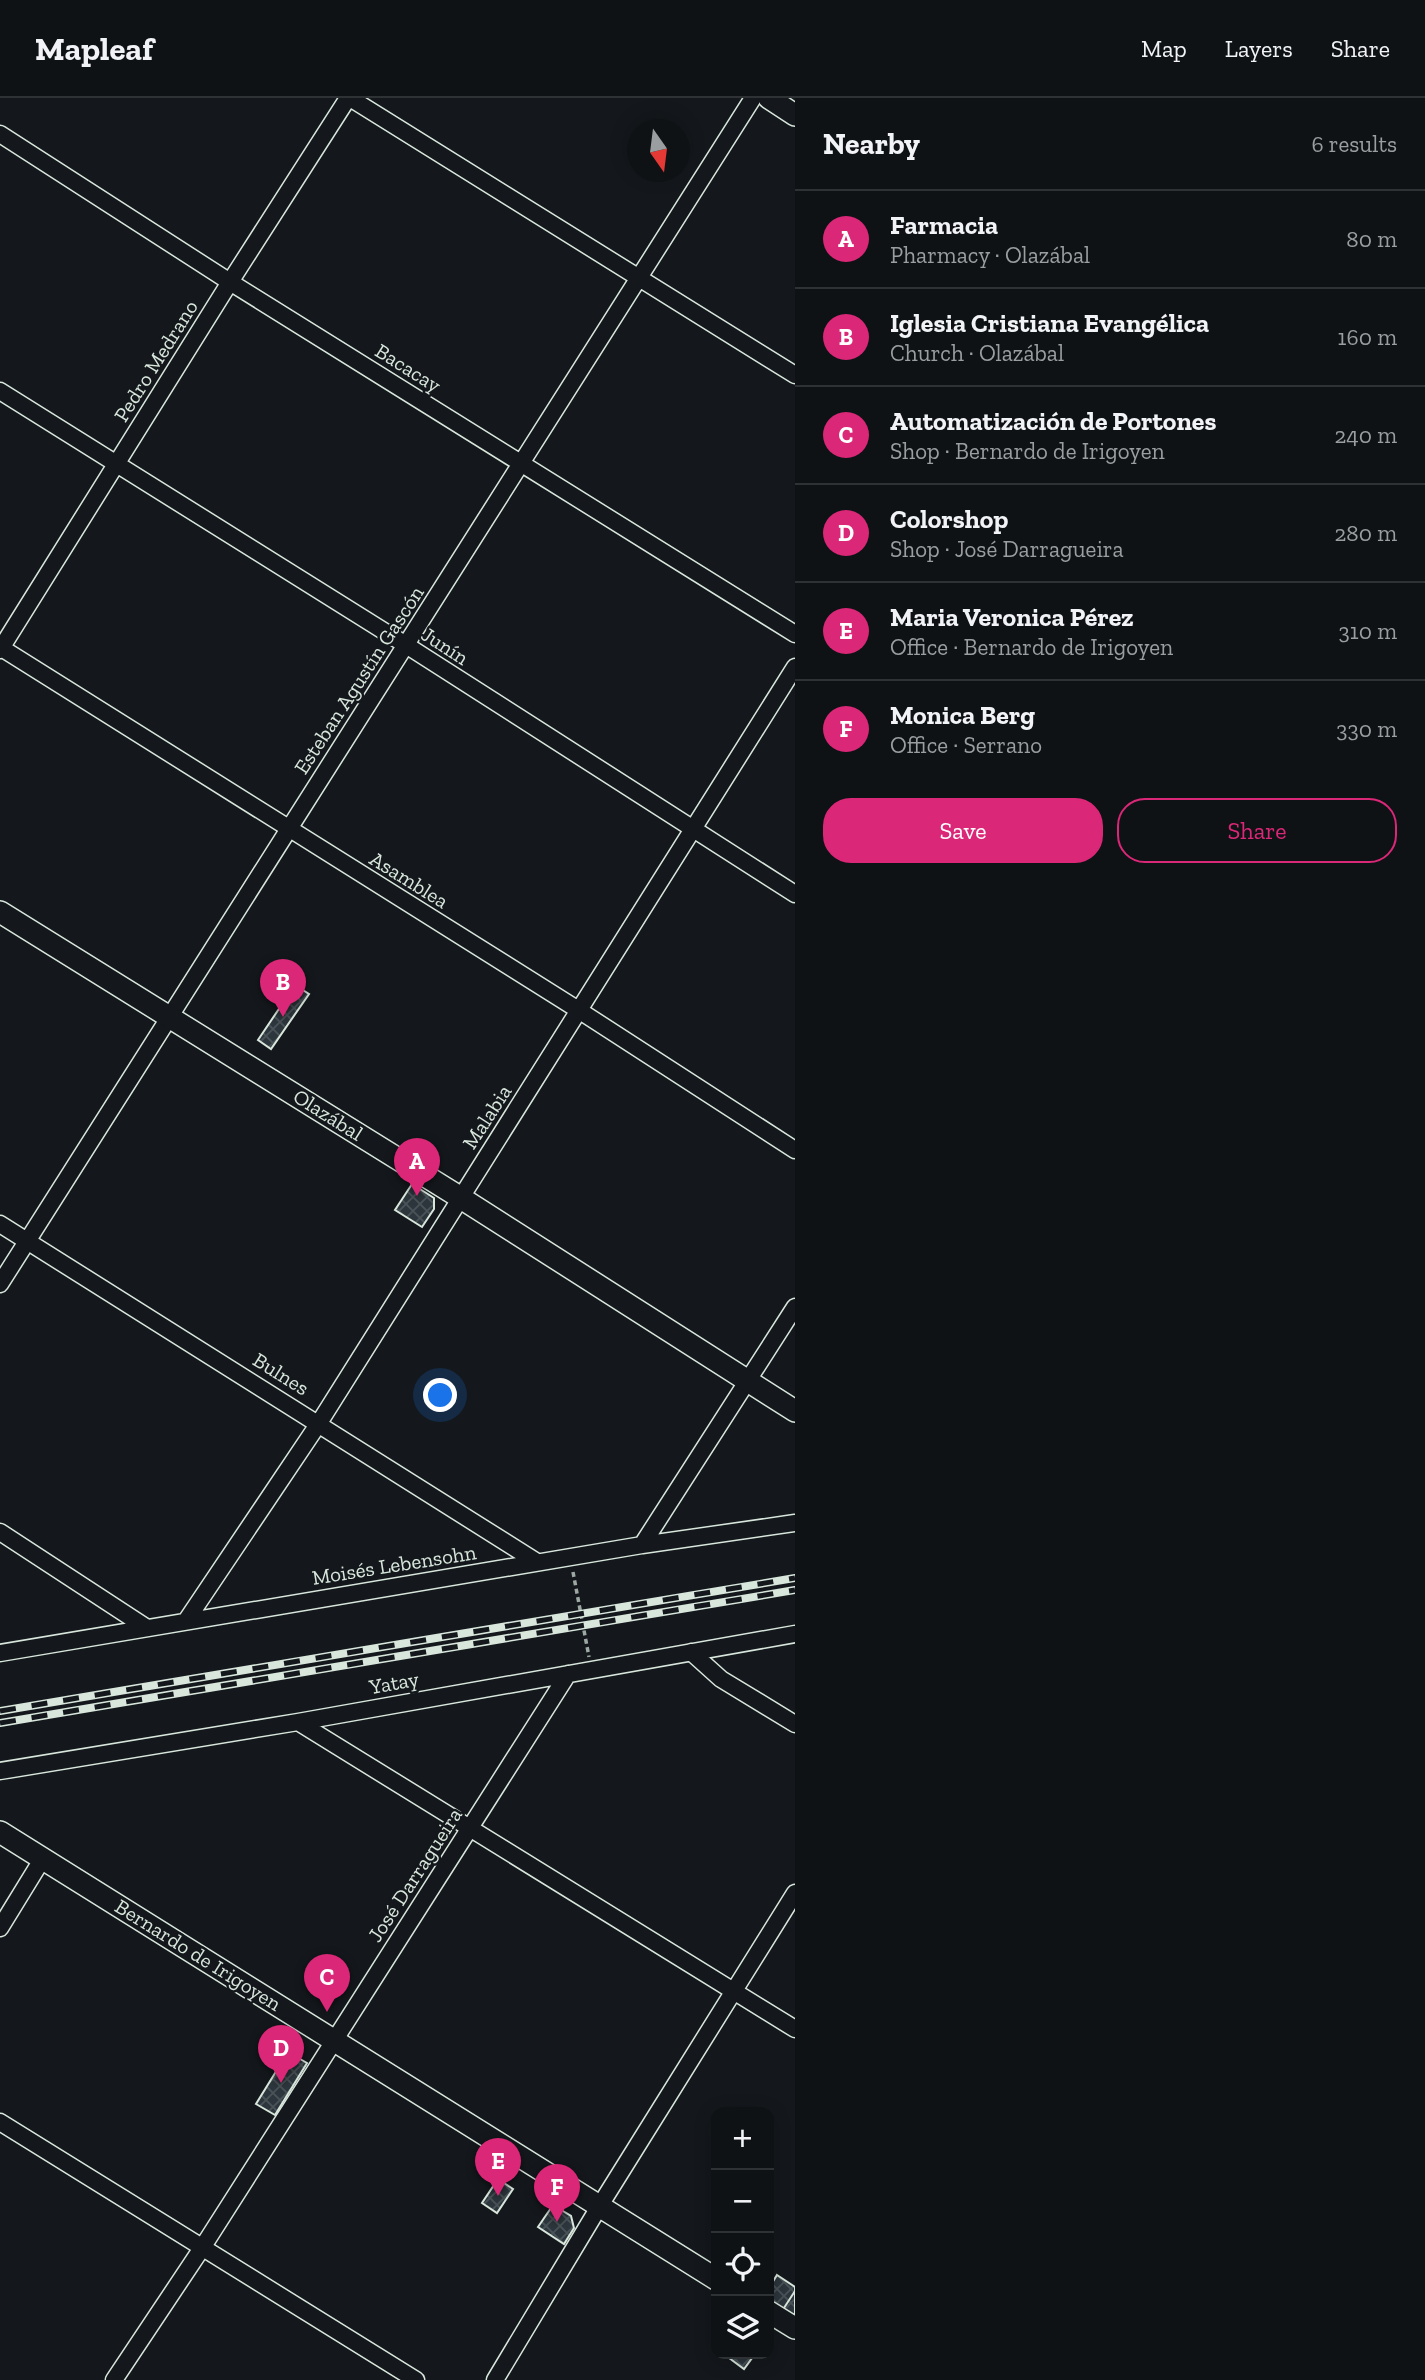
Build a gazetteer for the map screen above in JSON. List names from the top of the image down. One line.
{"streets":{"street":["Pedro Medrano","Bacacay","Junín","Esteban Agustín Gascón","Asamblea","Olazábal","Malabia","Bulnes","Moisés Lebensohn","Yatay","José Darragueira","Bernardo de Irigoyen"]},"crossings":[["Pedro Medrano","Bacacay"],["Pedro Medrano","Junín"],["Pedro Medrano","Asamblea"],["Bacacay","Esteban Agustín Gascón"],["Junín","Esteban Agustín Gascón"],["Junín","Malabia"],["Esteban Agustín Gascón","Asamblea"],["Esteban Agustín Gascón","Olazábal"],["Esteban Agustín Gascón","Bulnes"],["Asamblea","Malabia"],["Olazábal","Malabia"],["Malabia","Bulnes"],["Malabia","Moisés Lebensohn"],["Bulnes","Moisés Lebensohn"],["Yatay","José Darragueira"],["José Darragueira","Bernardo de Irigoyen"]],"north":"bottom","page":{"header":"Mapleaf","nav":["Map","Layers","Share"],"heading":["Nearby","6 results"],"list":[{"mark":"A","name":"Farmacia","note":"Pharmacy · Olazábal","value":"80 m"},{"mark":"B","name":"Iglesia Cristiana Evangélica","note":"Church · Olazábal","value":"160 m"},{"mark":"C","name":"Automatización de Portones","note":"Shop · Bernardo de Irigoyen","value":"240 m"},{"mark":"D","name":"Colorshop","note":"Shop · José Darragueira","value":"280 m"},{"mark":"E","name":"Maria Veronica Pérez","note":"Office · Bernardo de Irigoyen","value":"310 m"},{"mark":"F","name":"Monica Berg","note":"Office · Serrano","value":"330 m"}],"buttons":["Save","Share"],"pins":["B","A","C","D","E","F"],"map_buttons":["+","−"]}}
